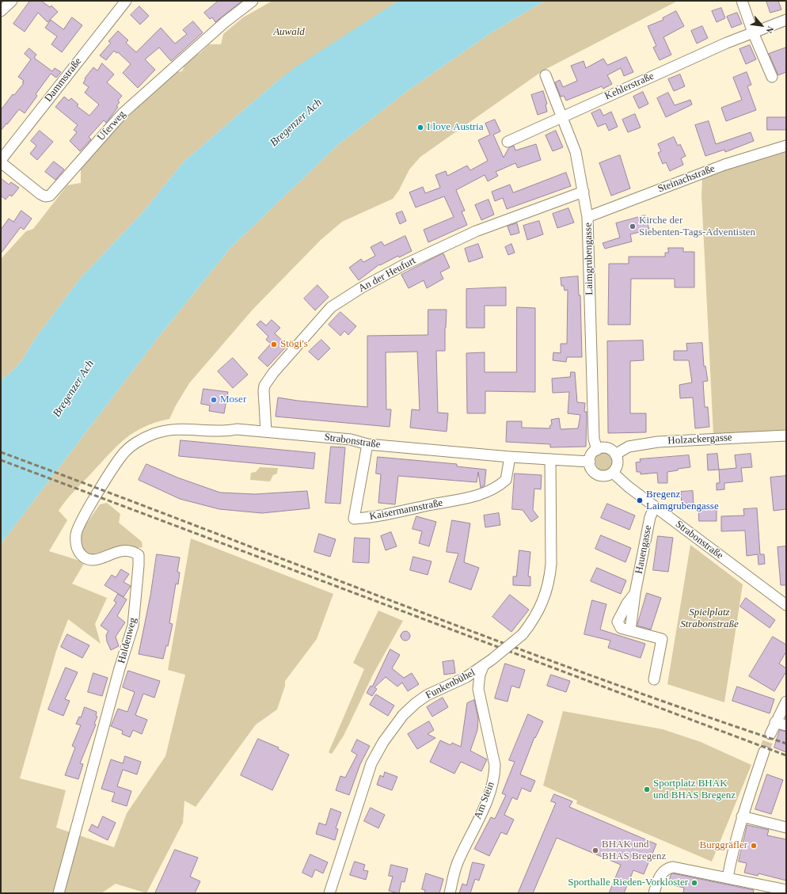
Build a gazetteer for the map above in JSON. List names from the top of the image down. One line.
{"streets":{"street":["Dammstraße","Kehlerstraße","Uferweg","Steinachstraße","Laimgrubengasse","An der Heufurt","Holzackergasse","Strabonstraße","Kaisermannstraße","Hauengasse","Haldenweg","Funkenbühel","Am Stein"]},"crossings":[["Kehlerstraße","Laimgrubengasse"],["Steinachstraße","Laimgrubengasse"],["Laimgrubengasse","An der Heufurt"],["Laimgrubengasse","Holzackergasse"],["Laimgrubengasse","Strabonstraße"],["An der Heufurt","Strabonstraße"],["Holzackergasse","Strabonstraße"],["Strabonstraße","Kaisermannstraße"],["Strabonstraße","Hauengasse"],["Strabonstraße","Haldenweg"],["Strabonstraße","Funkenbühel"],["Funkenbühel","Am Stein"]],"water":["Bregenzer Ach"],"parks":["Auwald","Spielplatz Strabonstraße"],"places":["I love Austria","Kirche der Siebenten-Tags-Adventisten","Stögi's","Moser","Bregenz Laimgrubengasse","Sportplatz BHAK und BHAS Bregenz","Burggräfler","BHAK und BHAS Bregenz","Sporthalle Rieden-Vorkloster"],"north":"bottom right"}
